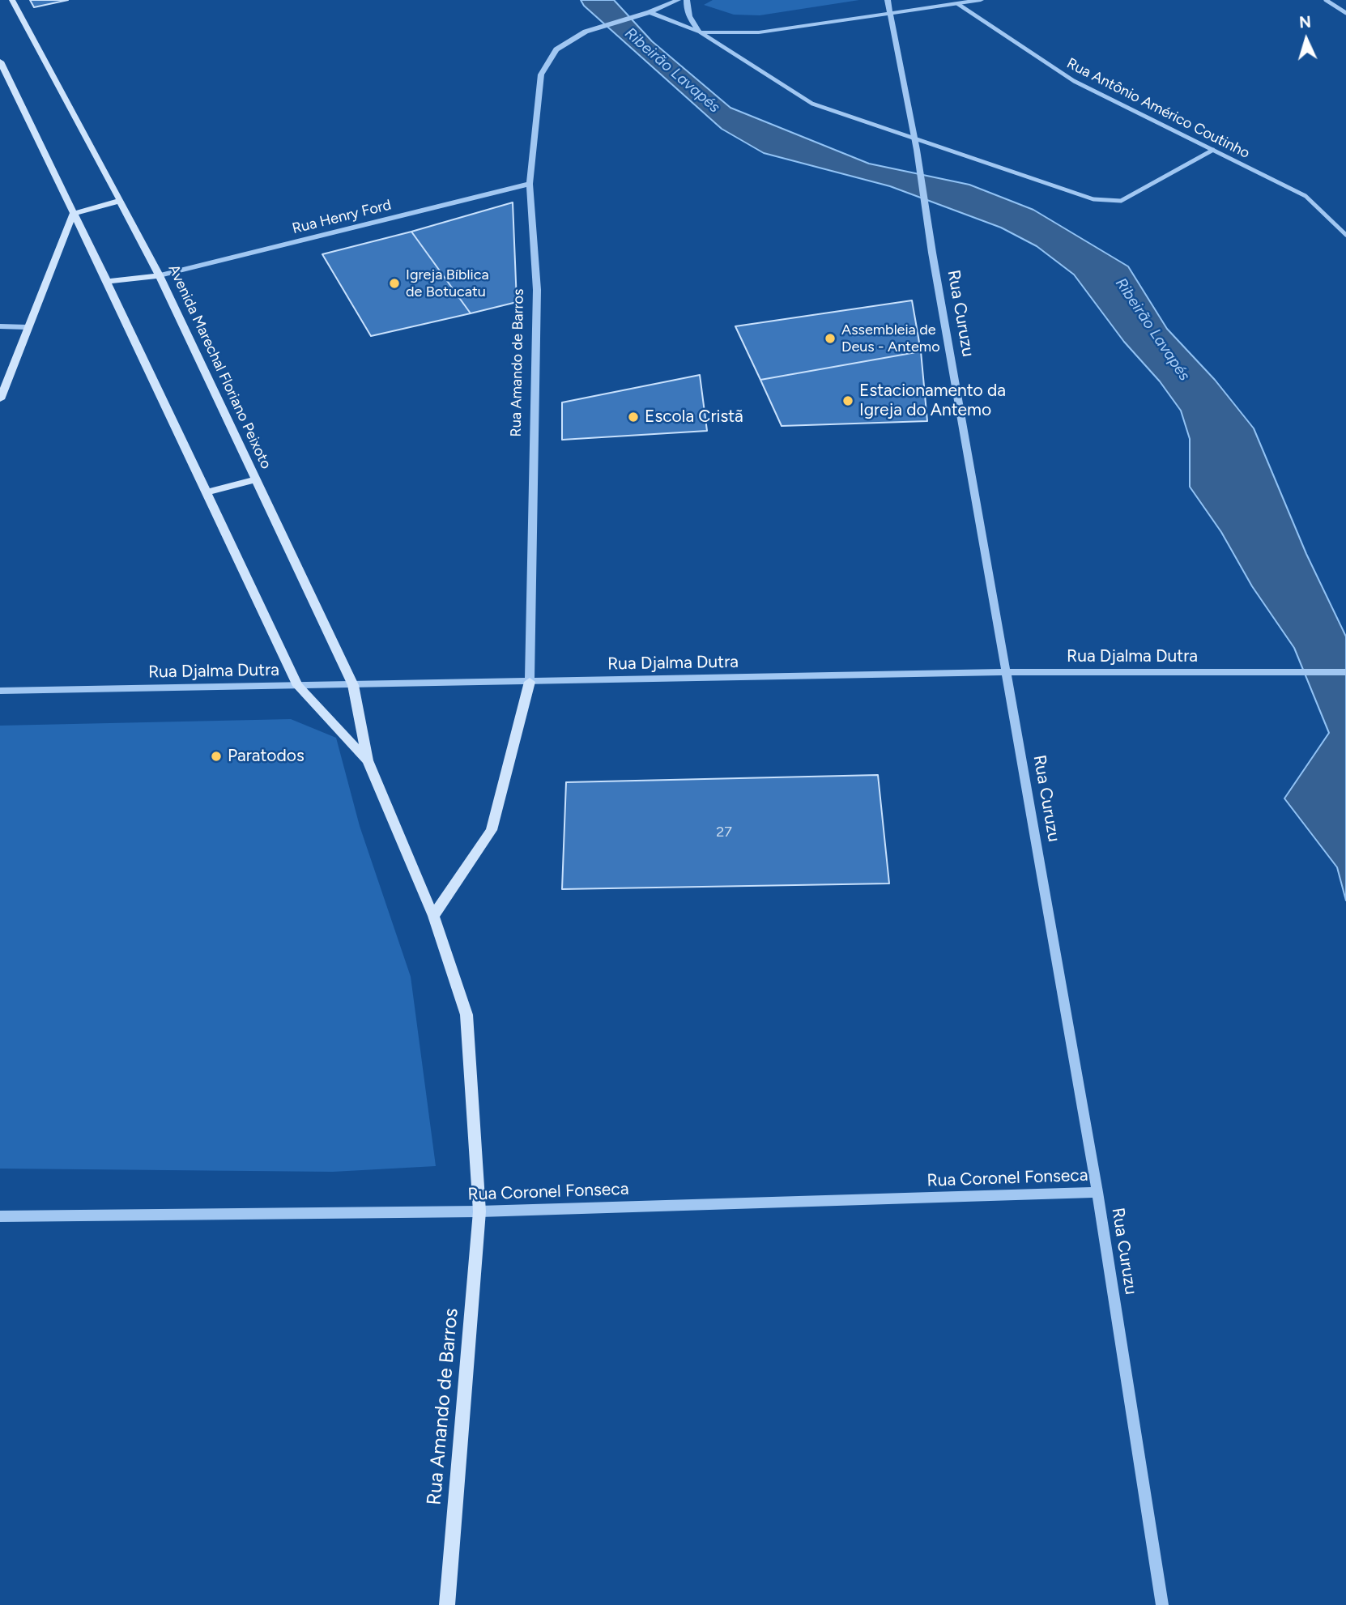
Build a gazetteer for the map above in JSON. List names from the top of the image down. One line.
{"streets":{"main road":["Rua Amando de Barros","Avenida Marechal Floriano Peixoto"],"street":["Rua Antônio Américo Coutinho","Rua Henry Ford","Rua Curuzu","Rua Djalma Dutra","Rua Coronel Fonseca"]},"crossings":[["Rua Henry Ford","Rua Amando de Barros"],["Rua Henry Ford","Avenida Marechal Floriano Peixoto"],["Rua Curuzu","Rua Djalma Dutra"],["Rua Curuzu","Rua Coronel Fonseca"],["Rua Amando de Barros","Avenida Marechal Floriano Peixoto"],["Rua Amando de Barros","Rua Djalma Dutra"],["Rua Amando de Barros","Rua Coronel Fonseca"],["Avenida Marechal Floriano Peixoto","Rua Djalma Dutra"],["Avenida Marechal Floriano Peixoto","Rua Coronel Fonseca"]],"water":["Ribeirão Lavapés"],"places":["Igreja Bíblica de Botucatu","Assembleia de Deus - Antemo","Estacionamento da Igreja do Antemo","Escola Cristã","Paratodos"],"house_numbers":["27"],"north":"top"}
